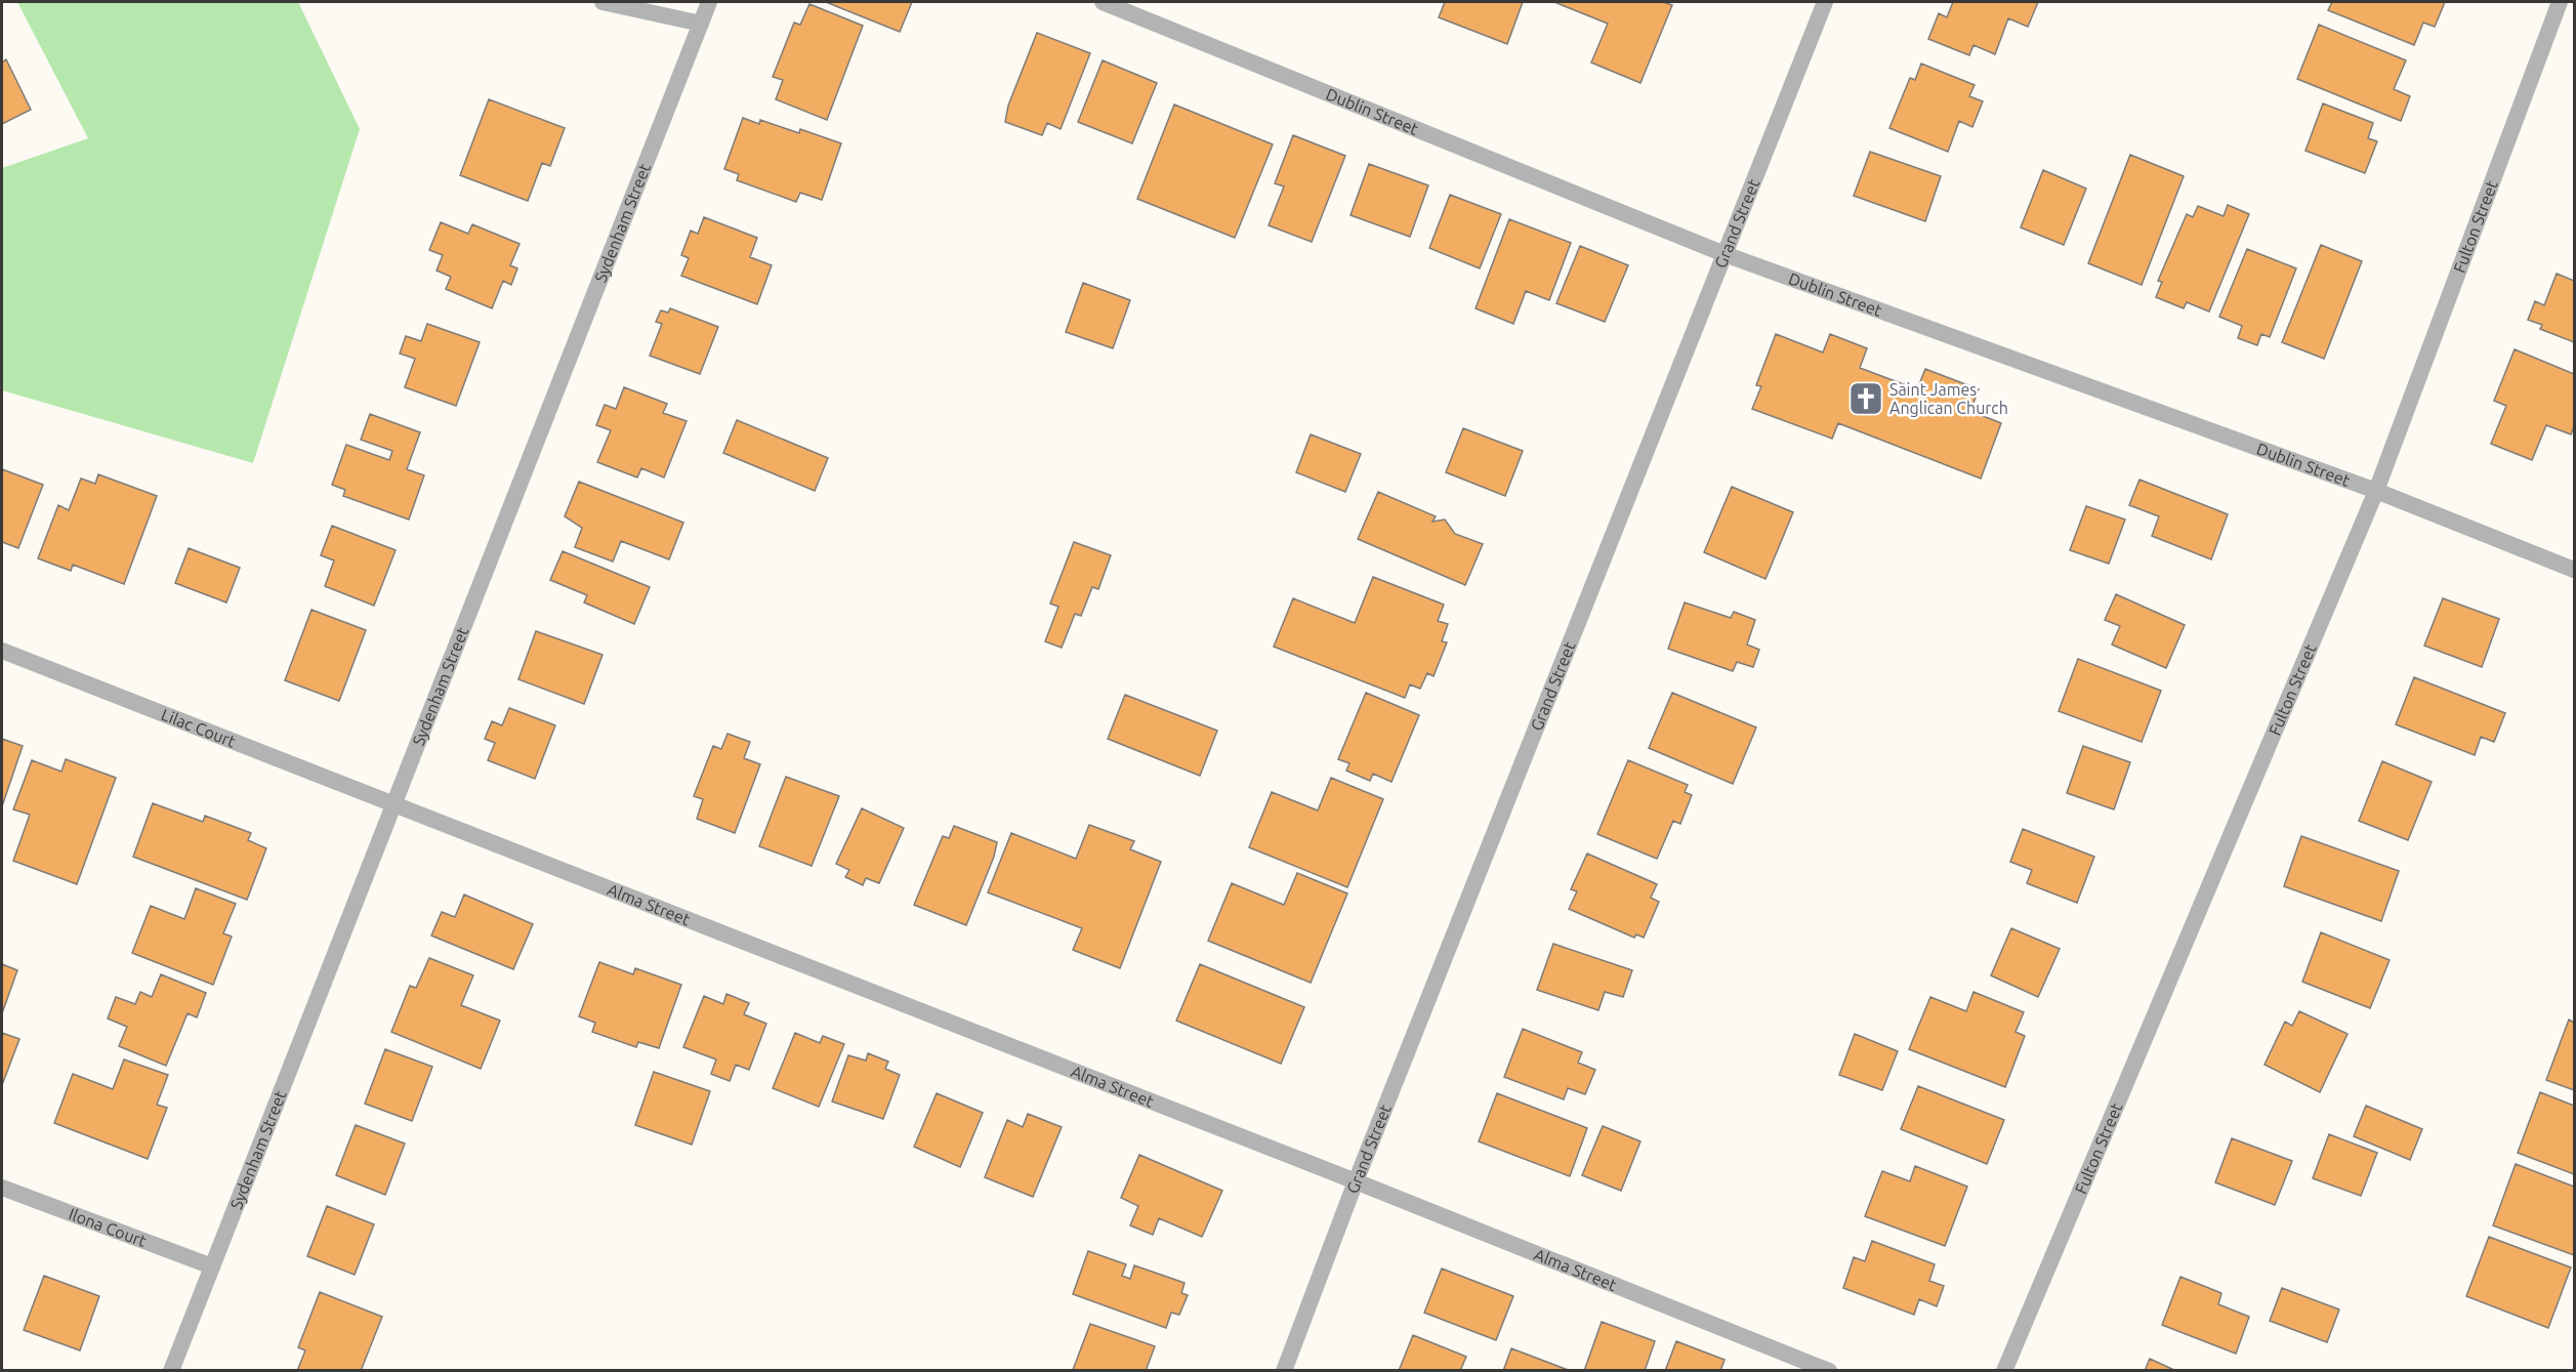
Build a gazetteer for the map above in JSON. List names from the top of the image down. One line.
{"streets":{"street":["Dublin Street","Sydenham Street","Grand Street","Fulton Street","Lilac Court","Alma Street","Ilona Court"]},"crossings":[["Dublin Street","Grand Street"],["Dublin Street","Fulton Street"],["Sydenham Street","Lilac Court"],["Sydenham Street","Alma Street"],["Sydenham Street","Ilona Court"],["Grand Street","Alma Street"],["Lilac Court","Alma Street"]],"places":{"church":["Saint James Anglican Church"]}}
